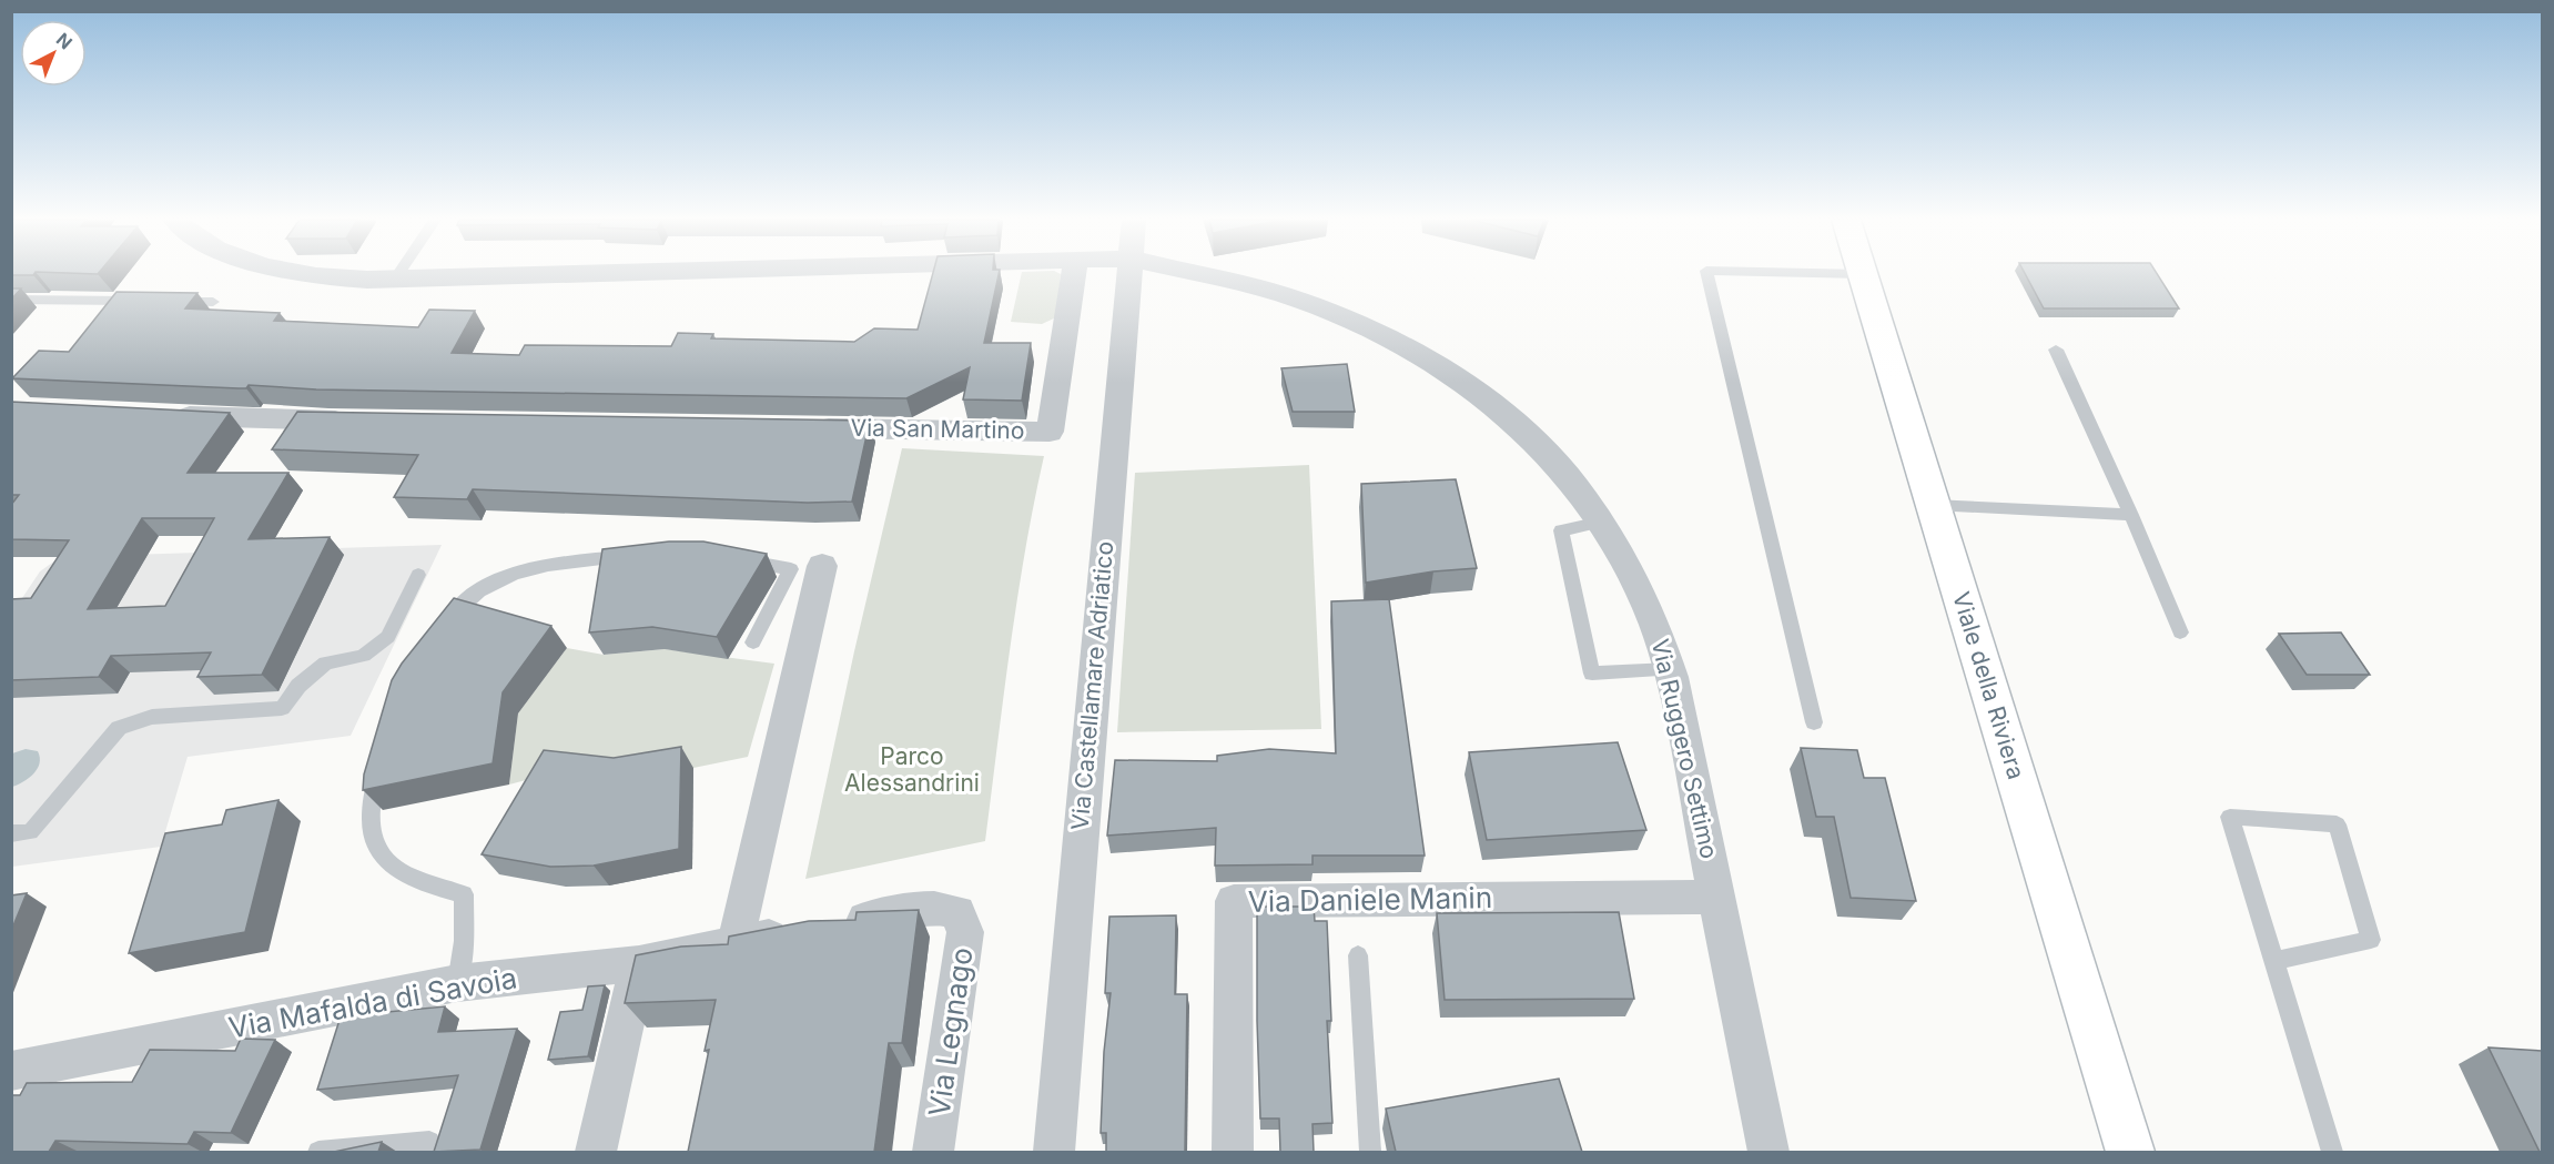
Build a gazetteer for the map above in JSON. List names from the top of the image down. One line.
{"streets":{"street":["Via San Martino","Via Castellamare Adriatico","Viale della Riviera","Via Ruggero Settimo","Via Daniele Manin","Via Mafalda di Savoia","Via Legnago"]},"crossings":[["Via Ruggero Settimo","Via Daniele Manin"]],"parks":["Parco Alessandrini"],"north":"top right"}
